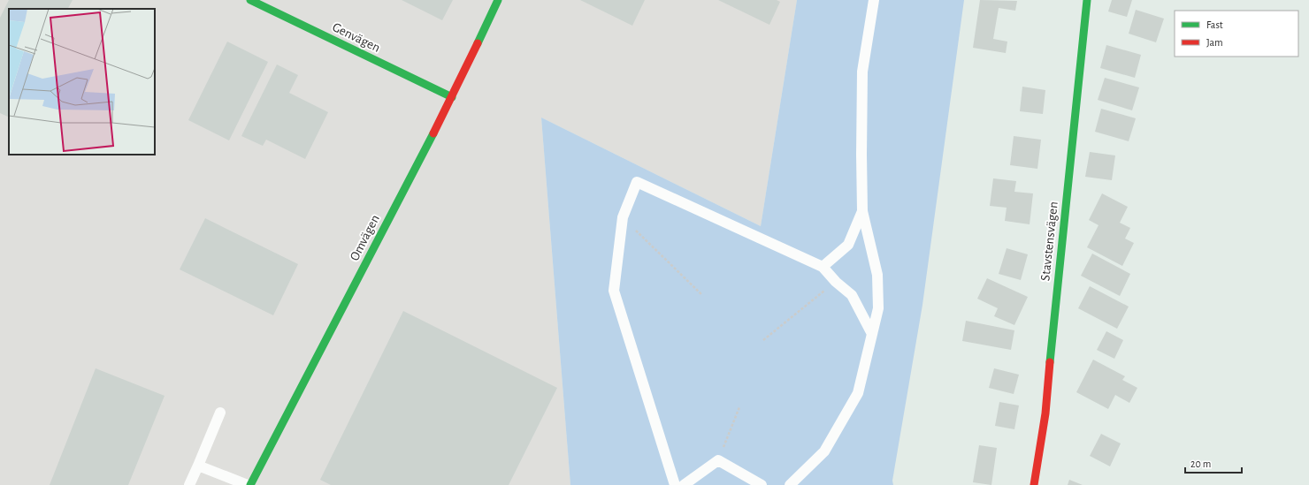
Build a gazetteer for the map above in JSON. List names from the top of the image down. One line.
{"streets":{"street":["Genvägen","Omvägen","Stavstensvägen"]},"crossings":[["Genvägen","Omvägen"]],"legend":["Fast","Jam"],"scale_bar":"20 m"}
